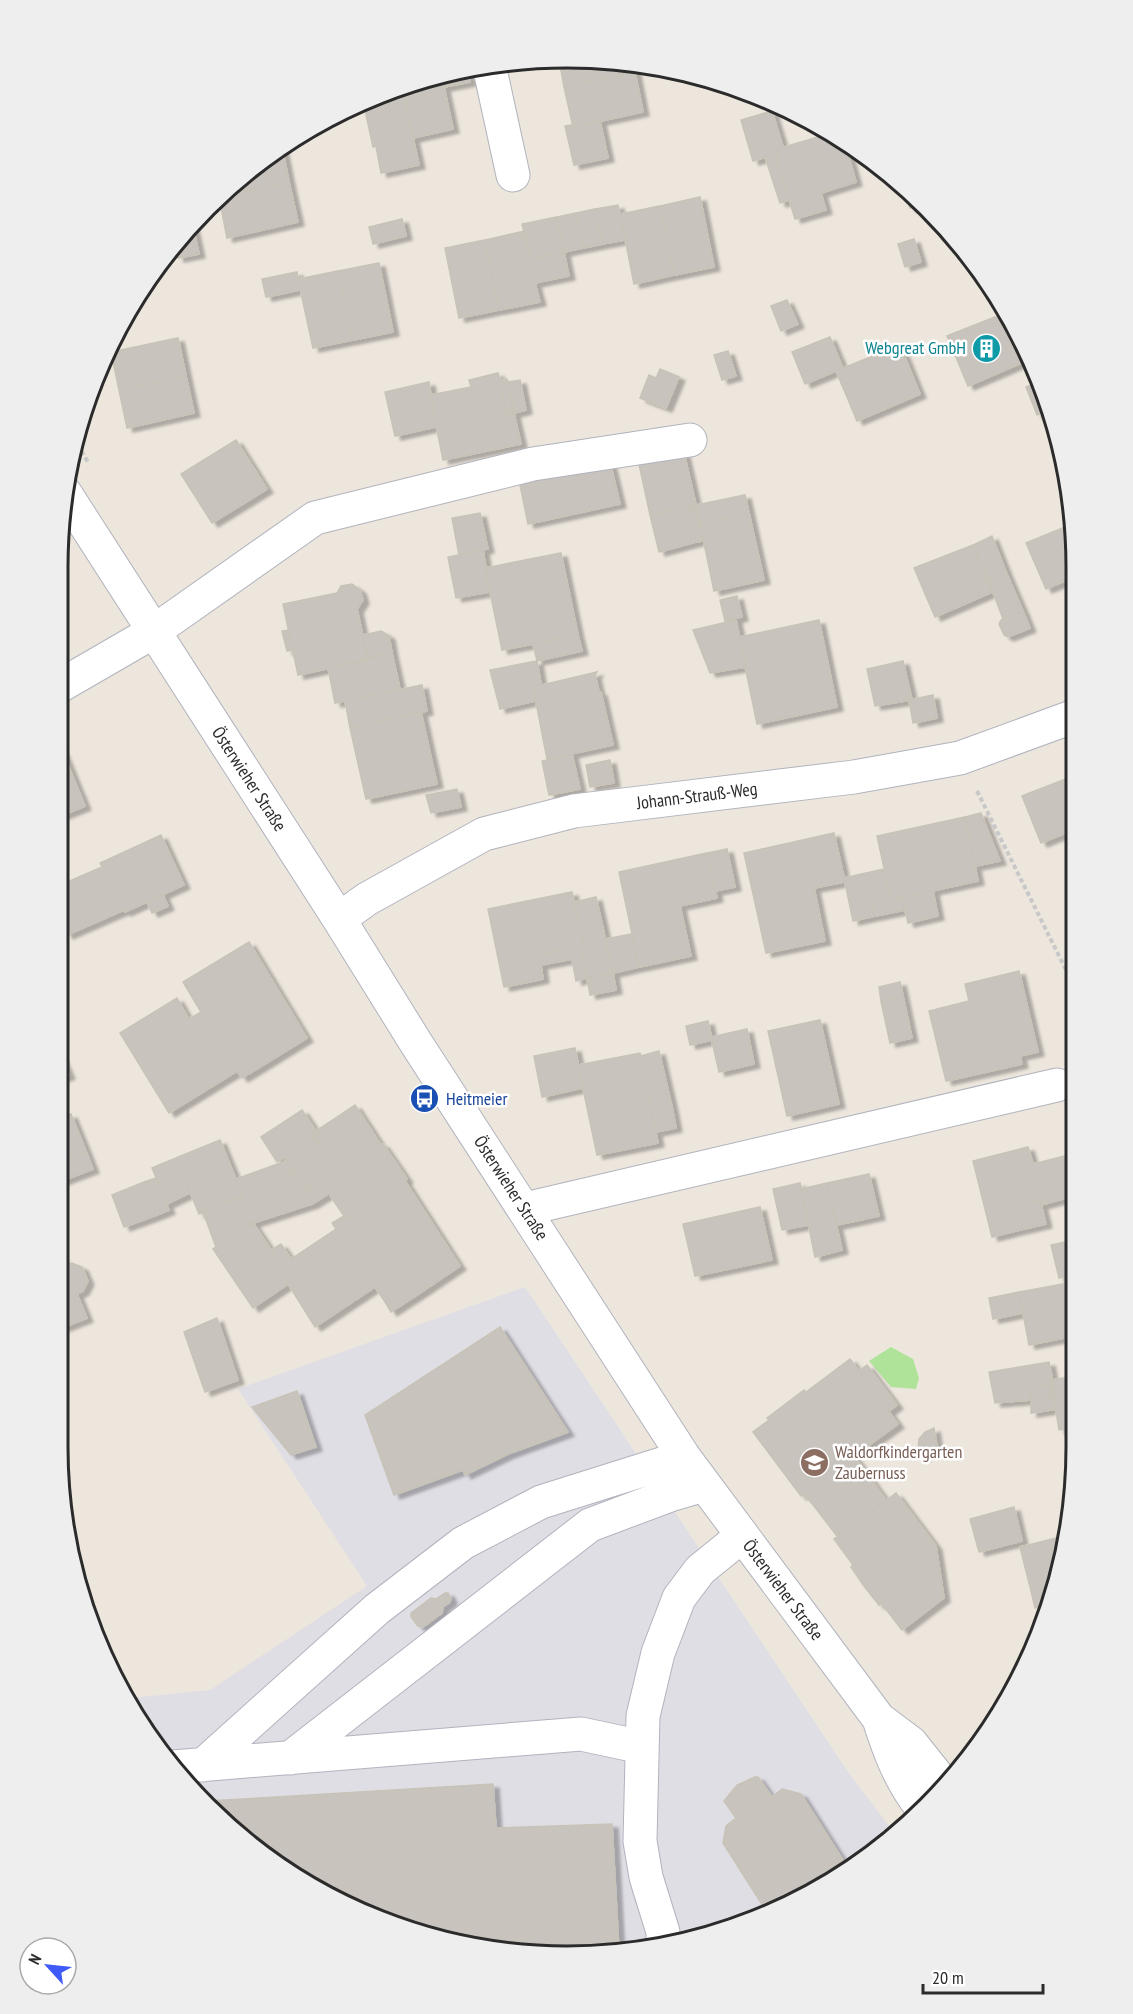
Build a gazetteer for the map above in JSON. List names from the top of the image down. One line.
{"streets":{"street":["Österwieher Straße","Johann-Strauß-Weg"]},"crossings":[["Österwieher Straße","Johann-Strauß-Weg"]],"places":{"building":["Webgreat GmbH"],"bus stop":["Heitmeier"],"school or university":["Waldorfkindergarten Zaubernuss"]},"scale_bar":"20 m","north":"top left"}
